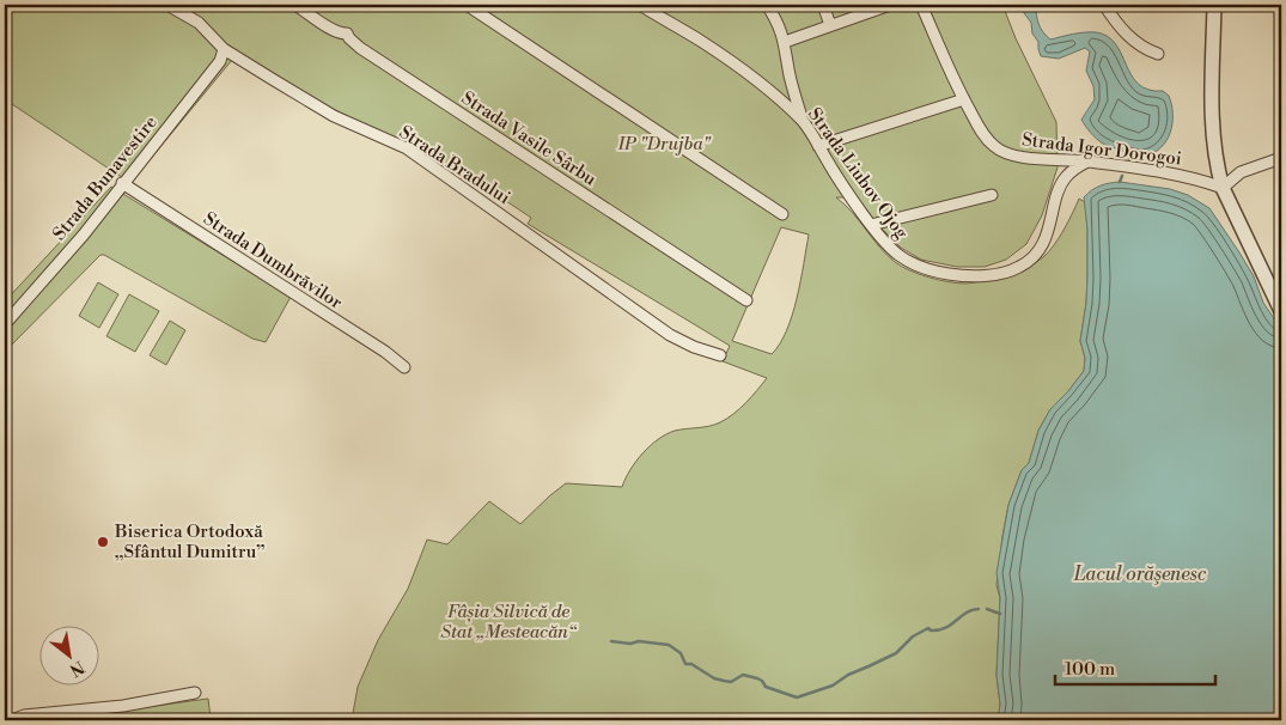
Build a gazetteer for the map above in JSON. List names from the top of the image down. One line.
{"streets":{"street":["Strada Vasile Sârbu","Strada Igor Dorogoi","Strada Bradului","Strada Liubov Ojog","Strada Bunavestire","Strada Dumbrăvilor"]},"crossings":[["Strada Igor Dorogoi","Strada Liubov Ojog"],["Strada Bradului","Strada Bunavestire"],["Strada Bunavestire","Strada Dumbrăvilor"]],"water":["Lacul orăşenesc"],"parks":["IP \"Drujba\"","Fâșia Silvică de Stat „Mesteacăn“"],"places":["Biserica Ortodoxă „Sfântul Dumitru”"],"scale_bar":"100 m","north":"bottom right"}
